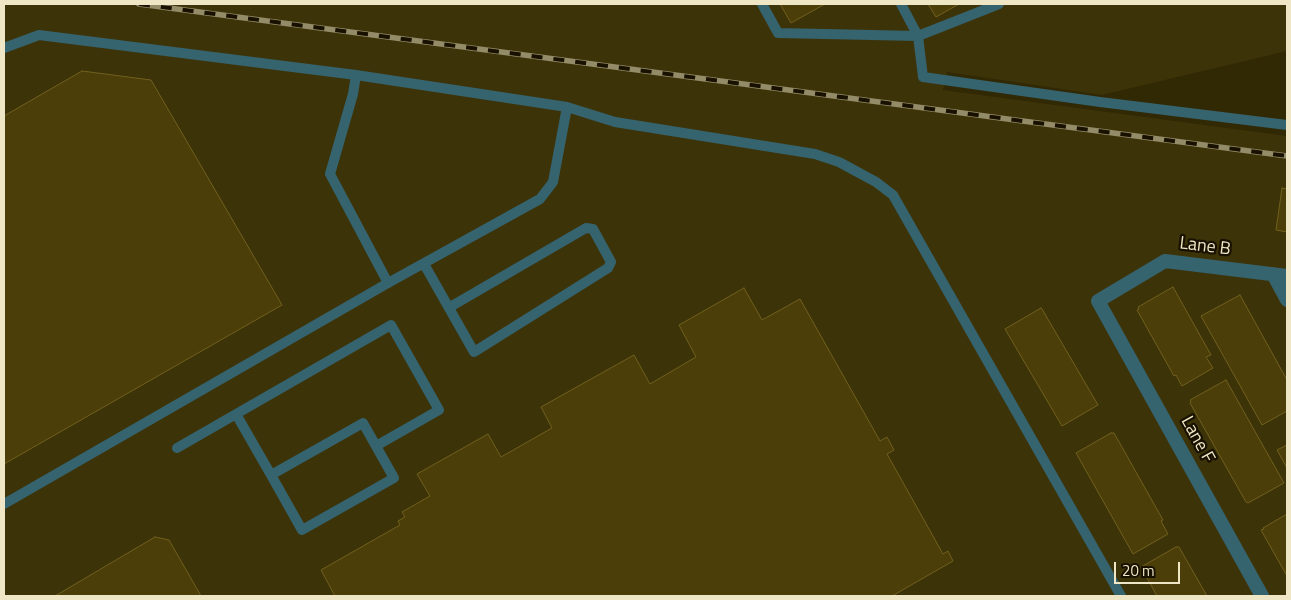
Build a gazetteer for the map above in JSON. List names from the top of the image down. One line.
{"streets":{"street":["Lane B","Lane F"]},"crossings":[["Lane B","Lane F"]],"scale_bar":"20 m"}
